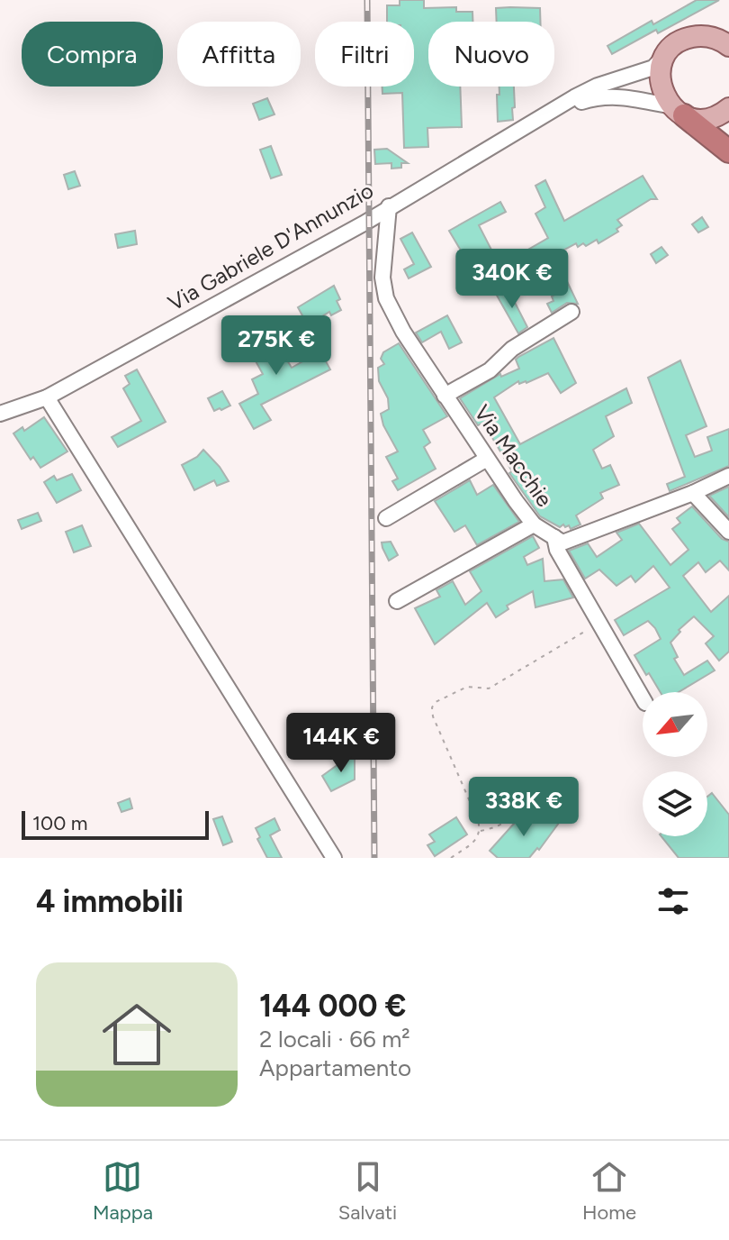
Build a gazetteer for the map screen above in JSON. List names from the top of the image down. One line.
{"streets":{"street":["Via Gabriele D'Annunzio","Via Macchie"]},"crossings":[["Via Gabriele D'Annunzio","Via Macchie"]],"scale_bar":"100 m","north":"bottom left","page":{"chip":["Compra","Affitta","Filtri","Nuovo"],"price":["340K €","275K €","144K €","338K €"],"scale":"100 m","heading":"4 immobili","list":[{"name":"144 000 €","note":"2 locali · 66 m² · Appartamento"}],"tabs":["Mappa","Salvati","Home"]}}
